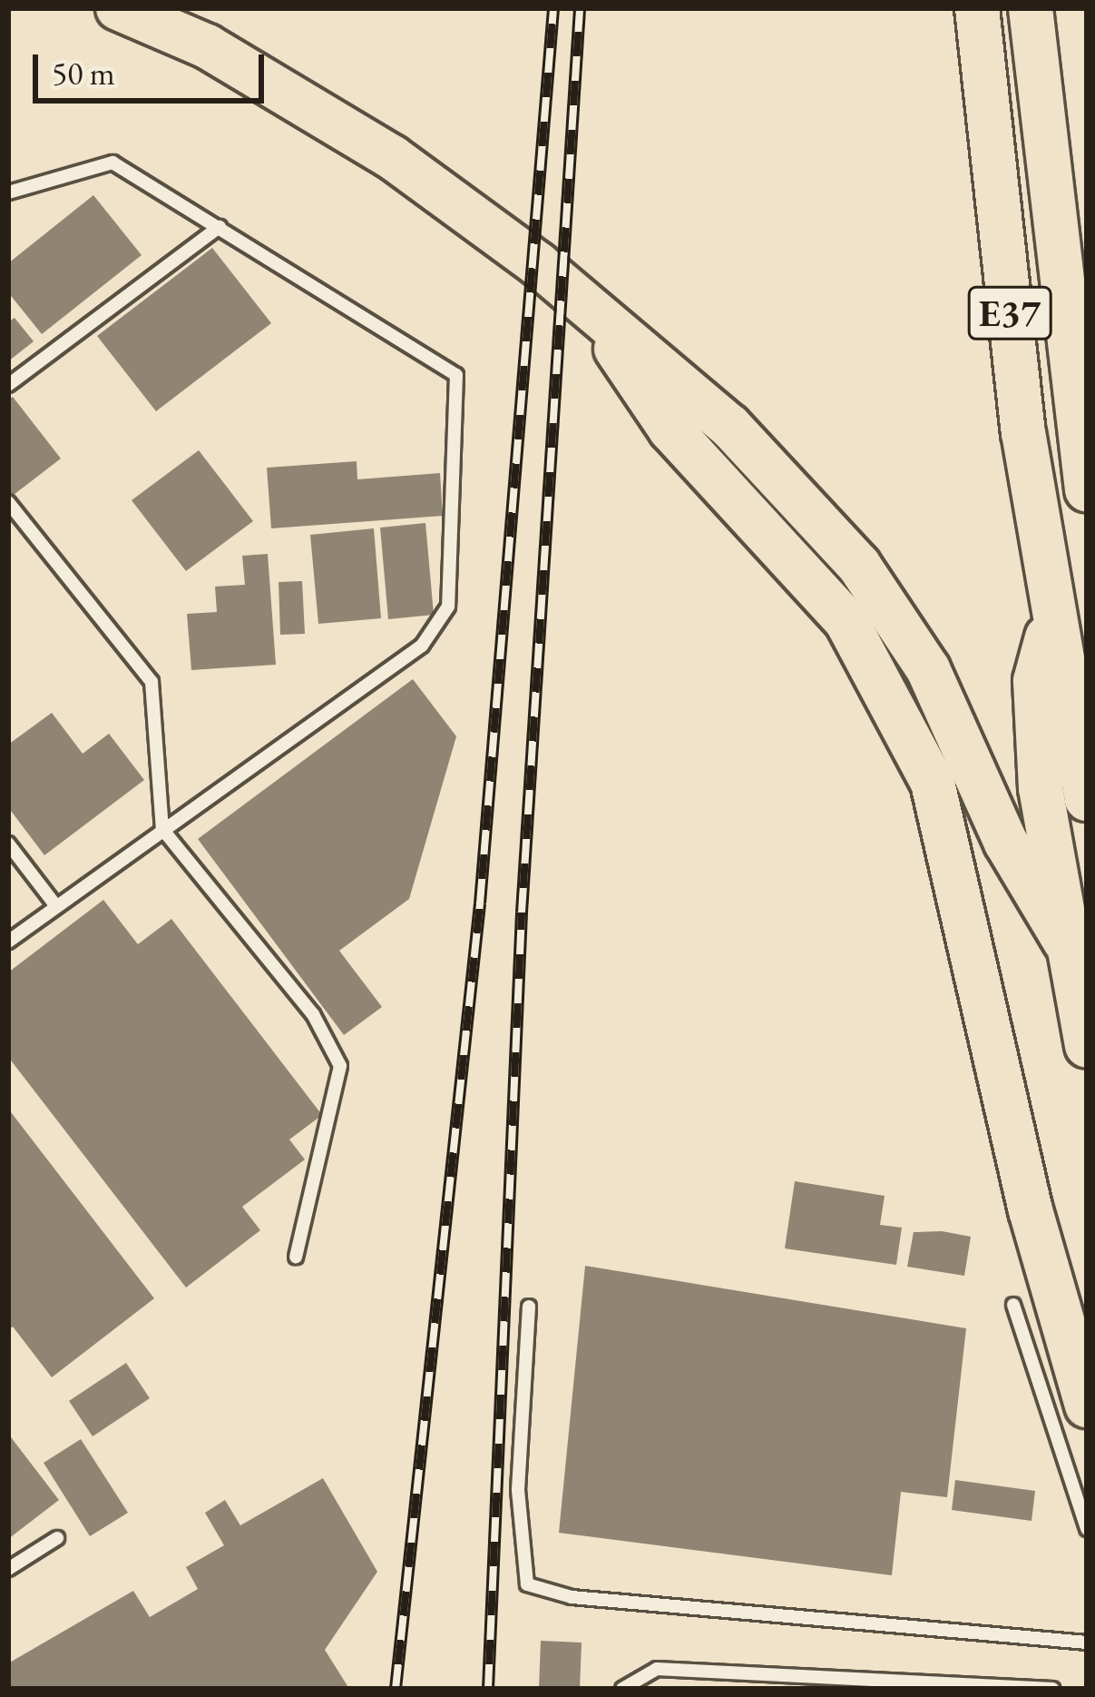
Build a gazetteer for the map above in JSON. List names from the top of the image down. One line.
{"streets":{"highway":["E37"]},"scale_bar":"50 m"}
